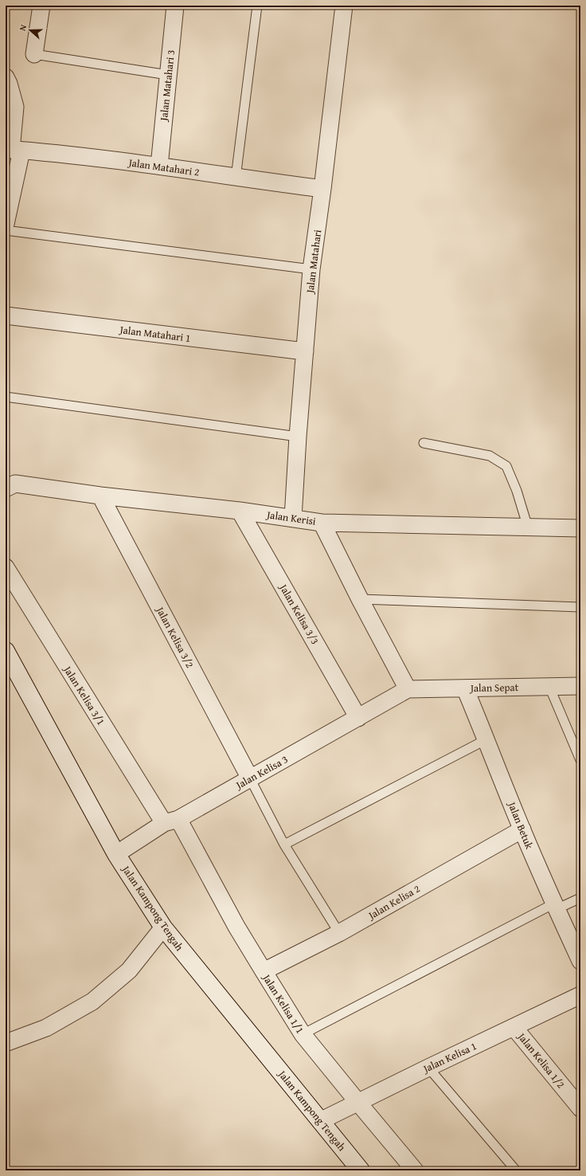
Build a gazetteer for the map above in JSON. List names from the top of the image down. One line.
{"streets":{"street":["Jalan Matahari 3","Jalan Matahari 2","Jalan Matahari","Jalan Matahari 1","Jalan Kerisi","Jalan Kelisa 3/3","Jalan Kelisa 3/2","Jalan Sepat","Jalan Kelisa 3/1","Jalan Kelisa 3","Jalan Betuk","Jalan Kelisa 2","Jalan Kampong Tengah","Jalan Kelisa 1/1","Jalan Kelisa 1","Jalan Kelisa 1/2"]},"crossings":[["Jalan Matahari 3","Jalan Matahari 2"],["Jalan Matahari 2","Jalan Matahari"],["Jalan Matahari","Jalan Matahari 1"],["Jalan Matahari","Jalan Kerisi"],["Jalan Kerisi","Jalan Kelisa 3/3"],["Jalan Kerisi","Jalan Kelisa 3/2"],["Jalan Kelisa 3/3","Jalan Kelisa 3"],["Jalan Kelisa 3/2","Jalan Kelisa 3"],["Jalan Sepat","Jalan Kelisa 3"],["Jalan Sepat","Jalan Betuk"],["Jalan Kelisa 3/1","Jalan Kelisa 3"],["Jalan Kelisa 3/1","Jalan Kelisa 1/1"],["Jalan Kelisa 3","Jalan Kampong Tengah"],["Jalan Kelisa 3","Jalan Kelisa 1/1"],["Jalan Betuk","Jalan Kelisa 2"],["Jalan Kelisa 2","Jalan Kelisa 1/1"],["Jalan Kampong Tengah","Jalan Kelisa 1"],["Jalan Kelisa 1/1","Jalan Kelisa 1"],["Jalan Kelisa 1","Jalan Kelisa 1/2"]],"north":"left"}
